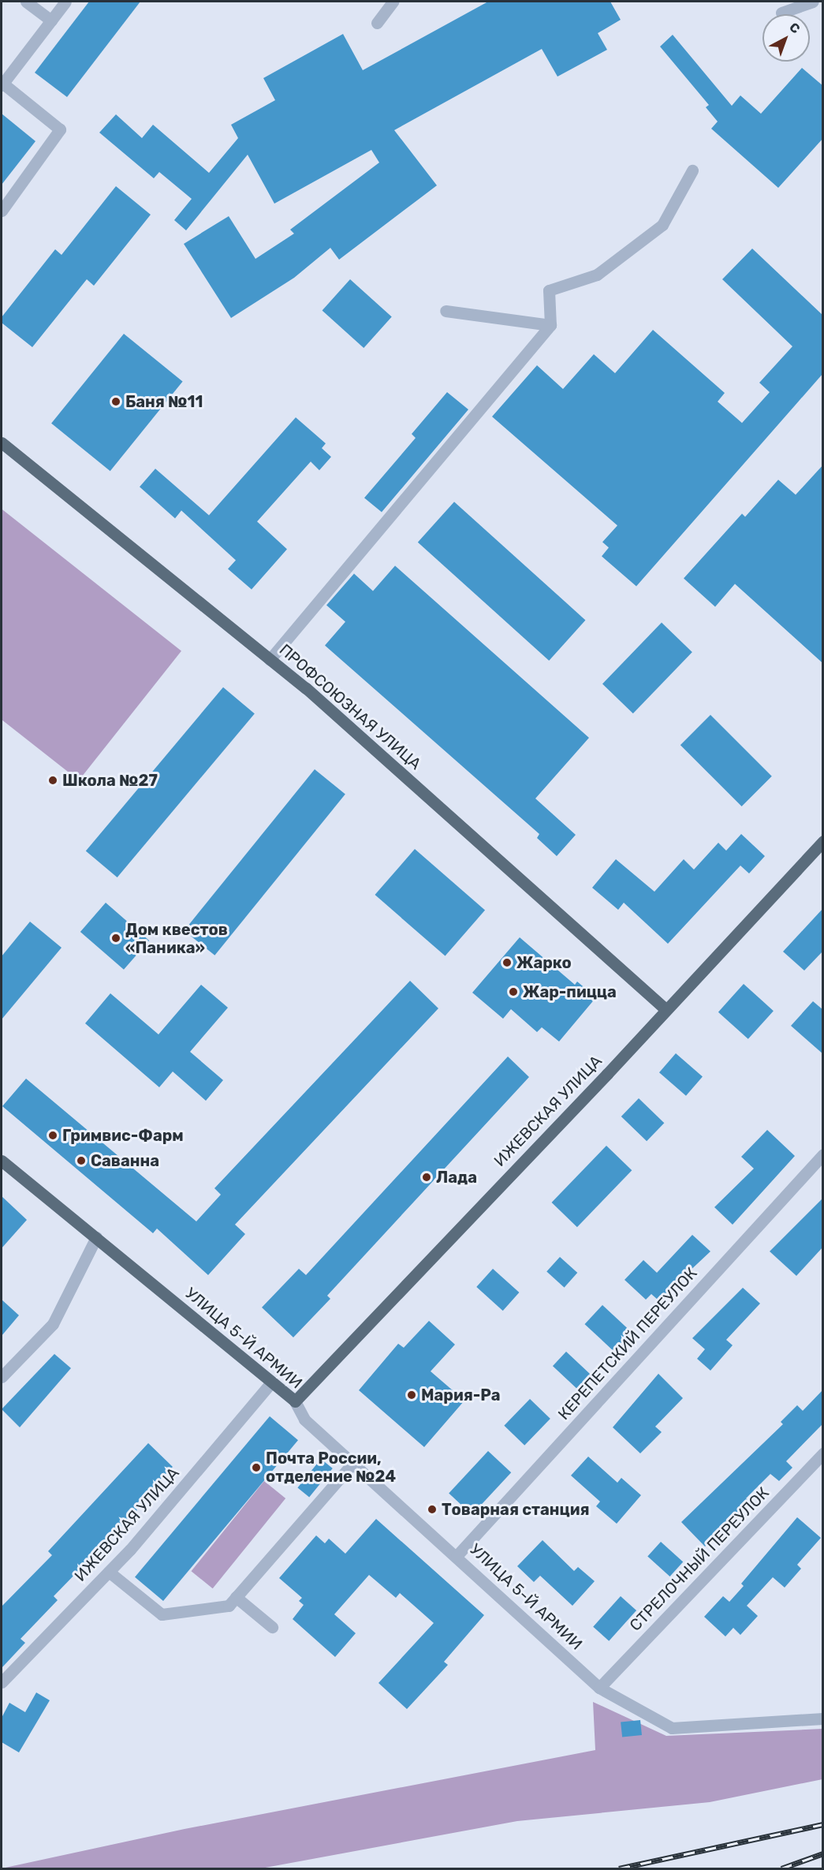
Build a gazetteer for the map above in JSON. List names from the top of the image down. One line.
{"streets":{"main road":["ПРОФСОЮЗНАЯ УЛИЦА","ИЖЕВСКАЯ УЛИЦА","УЛИЦА 5-Й АРМИИ"],"street":["КЕРЕПЕТСКИЙ ПЕРЕУЛОК","СТРЕЛОЧНЫЙ ПЕРЕУЛОК"]},"crossings":[["ПРОФСОЮЗНАЯ УЛИЦА","ИЖЕВСКАЯ УЛИЦА"],["ИЖЕВСКАЯ УЛИЦА","УЛИЦА 5-Й АРМИИ"],["УЛИЦА 5-Й АРМИИ","КЕРЕПЕТСКИЙ ПЕРЕУЛОК"],["УЛИЦА 5-Й АРМИИ","СТРЕЛОЧНЫЙ ПЕРЕУЛОК"]],"places":["Баня №11","Школа №27","Дом квестов «Паника»","Жарко","Жар-пицца","Гримвис-Фарм","Саванна","Лада","Мария-Ра","Почта России, отделение №24","Товарная cтанция"],"north":"top right"}
